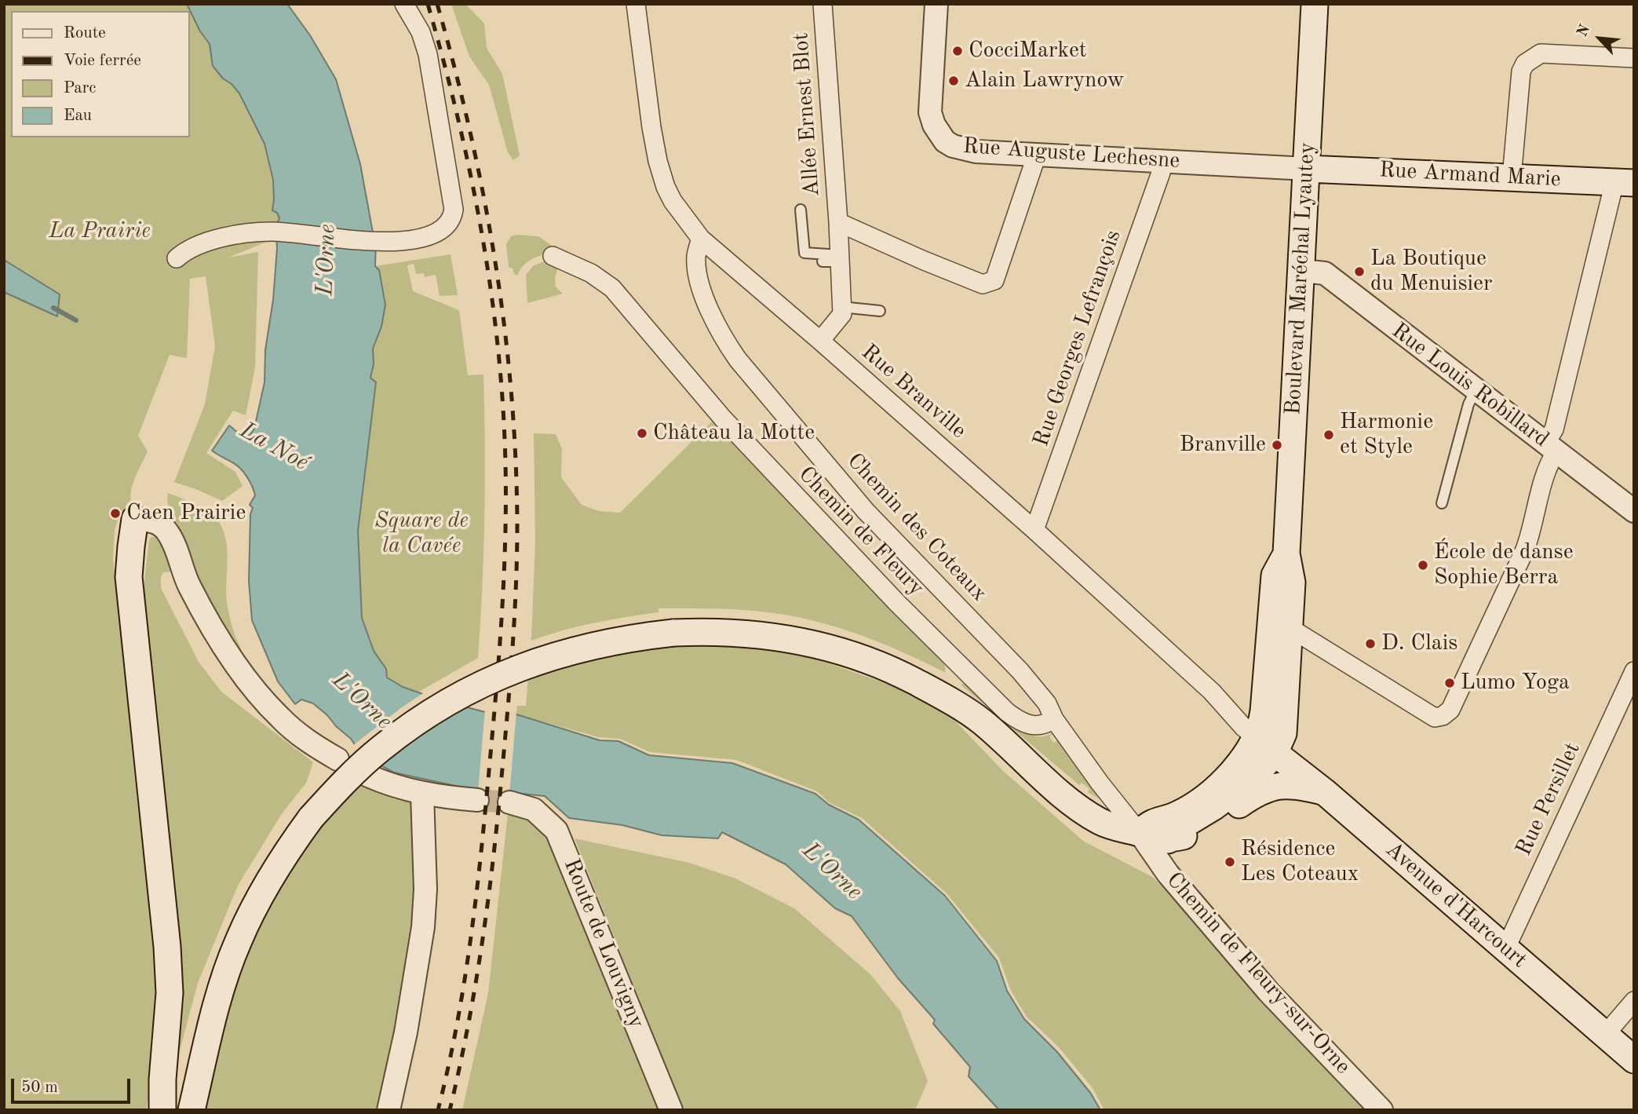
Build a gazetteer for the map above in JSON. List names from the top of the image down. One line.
{"streets":{"main road":["Rue Armand Marie","Boulevard Maréchal Lyautey","Avenue d'Harcourt"],"street":["Allée Ernest Blot","Rue Auguste Lechesne","Rue Georges Lefrançois","Rue Louis Robillard","Rue Branville","Chemin des Coteaux","Chemin de Fleury","Rue Persillet","Route de Louvigny","Chemin de Fleury-sur-Orne"]},"crossings":[["Allée Ernest Blot","Rue Auguste Lechesne"],["Rue Auguste Lechesne","Rue Armand Marie"],["Rue Auguste Lechesne","Boulevard Maréchal Lyautey"],["Rue Auguste Lechesne","Rue Georges Lefrançois"],["Rue Armand Marie","Boulevard Maréchal Lyautey"],["Boulevard Maréchal Lyautey","Rue Louis Robillard"],["Boulevard Maréchal Lyautey","Rue Branville"],["Boulevard Maréchal Lyautey","Avenue d'Harcourt"],["Rue Georges Lefrançois","Rue Branville"],["Rue Branville","Chemin des Coteaux"],["Rue Branville","Avenue d'Harcourt"],["Chemin des Coteaux","Chemin de Fleury"],["Chemin des Coteaux","Chemin de Fleury-sur-Orne"],["Rue Persillet","Avenue d'Harcourt"]],"water":["L'Orne","La Noé"],"parks":["La Prairie","Square de la Cavée"],"places":["CocciMarket","Alain Lawrynow","La Boutique du Menuisier","Château la Motte","Harmonie et Style","Branville","Caen Prairie","École de danse Sophie Berra","D. Clais","Lumo Yoga","Résidence Les Coteaux"],"legend":["Route","Voie ferrée","Parc","Eau"],"scale_bar":"50 m","north":"top left"}
